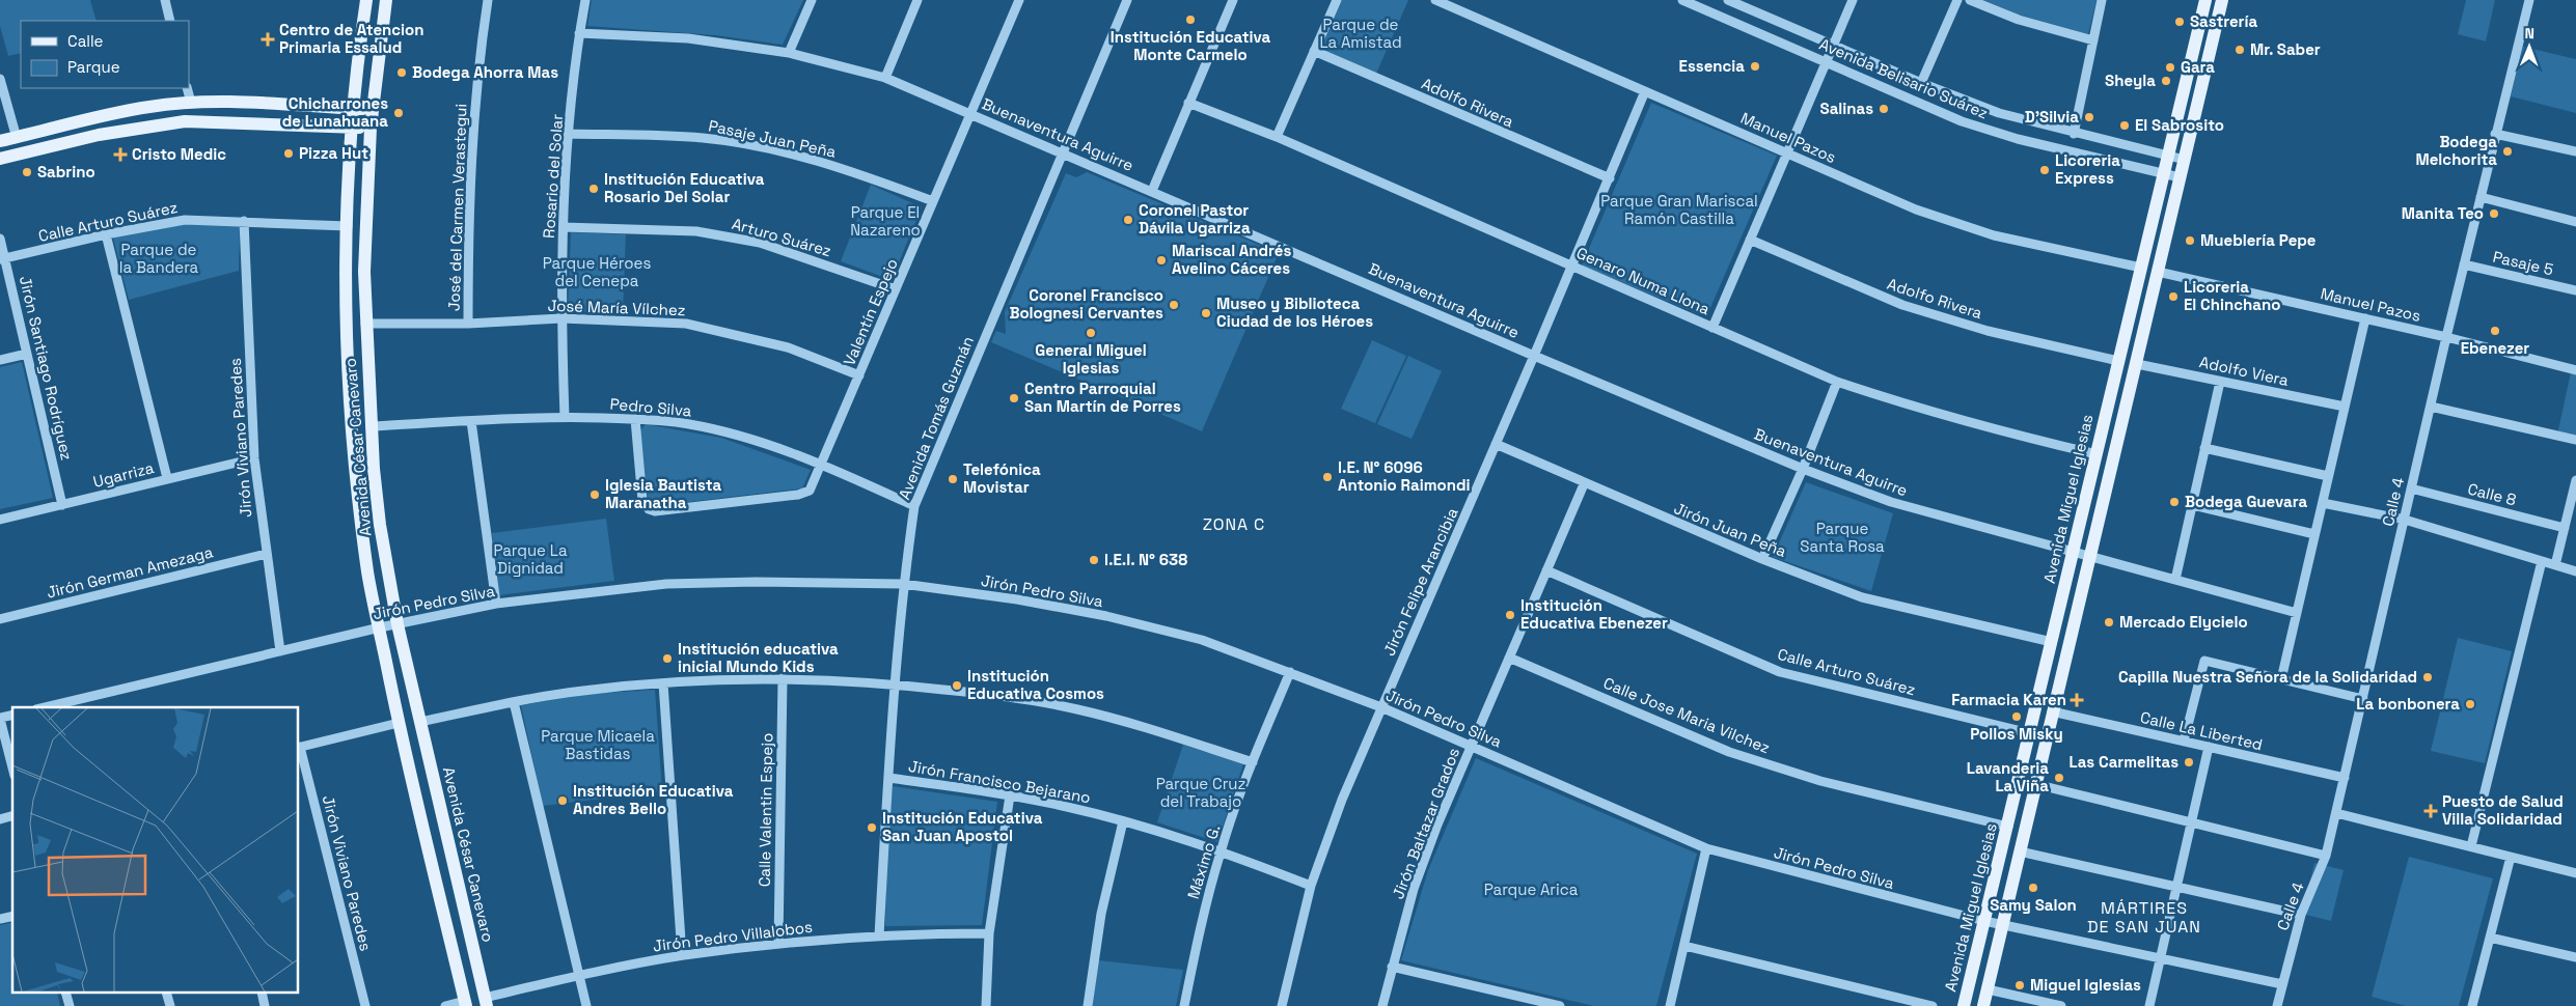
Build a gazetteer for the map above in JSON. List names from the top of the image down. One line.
{"streets":{"main road":["Avenida César Canevaro","Avenida Miguel Iglesias"],"street":["Avenida Belisario Suárez","Adolfo Rivera","Buenaventura Aguirre","Manuel Pazos","Pasaje Juan Peña","Rosario del Solar","José del Carmen Verastegui","Calle Arturo Suárez","Arturo Suárez","Pasaje 5","Genaro Numa Llona","José María Vílchez","Valentín Espejo","Jirón Santiago Rodríguez","Adolfo Viera","Pedro Silva","Avenida Tomás Guzmán","Jirón Viviano Paredes","Ugarriza","Calle 8","Calle 4","Jirón Juan Peña","Jirón German Amezaga","Jirón Felipe Arancibia","Jirón Pedro Silva","Calle Jose Maria Vilchez","Calle La Liberted","Jirón Francisco Bejarano","Calle Valentin Espejo","Jirón Baltazar Grados","Máximo G.","Jirón Pedro Villalobos"]},"crossings":[["Avenida Belisario Suárez","Avenida Miguel Iglesias"],["Adolfo Rivera","Avenida Miguel Iglesias"],["Adolfo Rivera","Jirón Felipe Arancibia"],["Buenaventura Aguirre","Rosario del Solar"],["Buenaventura Aguirre","Valentín Espejo"],["Buenaventura Aguirre","Avenida Tomás Guzmán"],["Buenaventura Aguirre","Avenida Miguel Iglesias"],["Buenaventura Aguirre","Jirón Felipe Arancibia"],["Manuel Pazos","Avenida Miguel Iglesias"],["Manuel Pazos","Calle 4"],["Manuel Pazos","Jirón Felipe Arancibia"],["Pasaje Juan Peña","Rosario del Solar"],["Pasaje Juan Peña","Valentín Espejo"],["Rosario del Solar","Arturo Suárez"],["Rosario del Solar","José María Vílchez"],["Rosario del Solar","Pedro Silva"],["José del Carmen Verastegui","José María Vílchez"],["Calle Arturo Suárez","Jirón Santiago Rodríguez"],["Calle Arturo Suárez","Jirón Viviano Paredes"],["Calle Arturo Suárez","Avenida César Canevaro"],["Calle Arturo Suárez","Avenida Miguel Iglesias"],["Calle Arturo Suárez","Jirón Baltazar Grados"],["Arturo Suárez","Valentín Espejo"],["Pasaje 5","Calle 4"],["Genaro Numa Llona","Avenida Miguel Iglesias"],["Genaro Numa Llona","Jirón Felipe Arancibia"],["José María Vílchez","Valentín Espejo"],["José María Vílchez","Avenida César Canevaro"],["Valentín Espejo","Pedro Silva"],["Jirón Santiago Rodríguez","Ugarriza"],["Pedro Silva","Avenida Tomás Guzmán"],["Pedro Silva","Avenida César Canevaro"],["Avenida Tomás Guzmán","Jirón Pedro Silva"],["Avenida Tomás Guzmán","Jirón Francisco Bejarano"],["Avenida Tomás Guzmán","Jirón Pedro Villalobos"],["Jirón Viviano Paredes","Ugarriza"],["Jirón Viviano Paredes","Jirón German Amezaga"],["Jirón Viviano Paredes","Jirón Pedro Silva"],["Avenida César Canevaro","Jirón Pedro Silva"],["Avenida César Canevaro","Jirón Pedro Villalobos"],["Calle 8","Calle 4"],["Avenida Miguel Iglesias","Jirón Juan Peña"],["Avenida Miguel Iglesias","Jirón Pedro Silva"],["Avenida Miguel Iglesias","Calle Jose Maria Vilchez"],["Calle 4","Jirón Pedro Silva"],["Calle 4","Calle La Liberted"],["Jirón Juan Peña","Jirón Felipe Arancibia"],["Jirón Juan Peña","Jirón Baltazar Grados"],["Jirón Felipe Arancibia","Jirón Pedro Silva"],["Jirón Felipe Arancibia","Jirón Francisco Bejarano"],["Jirón Pedro Silva","Jirón Baltazar Grados"],["Jirón Pedro Silva","Máximo G."],["Calle Jose Maria Vilchez","Jirón Baltazar Grados"],["Jirón Francisco Bejarano","Máximo G."],["Calle Valentin Espejo","Jirón Pedro Villalobos"]],"districts":["ZONA C","MÁRTIRES DE SAN JUAN"],"parks":["Parque de La Amistad","Parque Gran Mariscal Ramón Castilla","Parque El Nazareno","Parque de la Bandera","Parque Héroes del Cenepa","Parque Santa Rosa","Parque La Dignidad","Parque Micaela Bastidas","Parque Cruz del Trabajo","Parque Arica"],"places":{"other":["Institución Educativa Monte Carmelo","Sastrería","Mr. Saber","Essencia","Gara","Bodega Ahorra Mas","Sheyla","Salinas","Chicharrones de Lunahuana","D'Silvia","El Sabrosito","Bodega Melchorita","Pizza Hut","Licoreria Express","Sabrino","Institución Educativa Rosario Del Solar","Manita Teo","Coronel Pastor Dávila Ugarriza","Mueblería Pepe","Mariscal Andrés Avelino Cáceres","Licoreria El Chinchano","Coronel Francisco Bolognesi Cervantes","Museo y Biblioteca Ciudad de los Héroes","Ebenezer","General Miguel Iglesias","Centro Parroquial San Martín de Porres","I.E. N° 6096 Antonio Raimondi","Telefónica Movistar","Iglesia Bautista Maranatha","Bodega Guevara","I.E.I. N° 638","Institución Educativa Ebenezer","Mercado Elycielo","Institución educativa inicial Mundo Kids","Capilla Nuestra Señora de la Solidaridad","Institución Educativa Cosmos","La bonbonera","Pollos Misky","Las Carmelitas","Lavanderia La Viña","Institución Educativa Andres Bello","Institución Educativa San Juan Apostol","Samy Salon","Miguel Iglesias"],"health":["Centro de Atencion Primaria Essalud","Cristo Medic","Farmacia Karen","Puesto de Salud Villa Solidaridad"]},"legend":["Calle","Parque"],"north":"top"}
